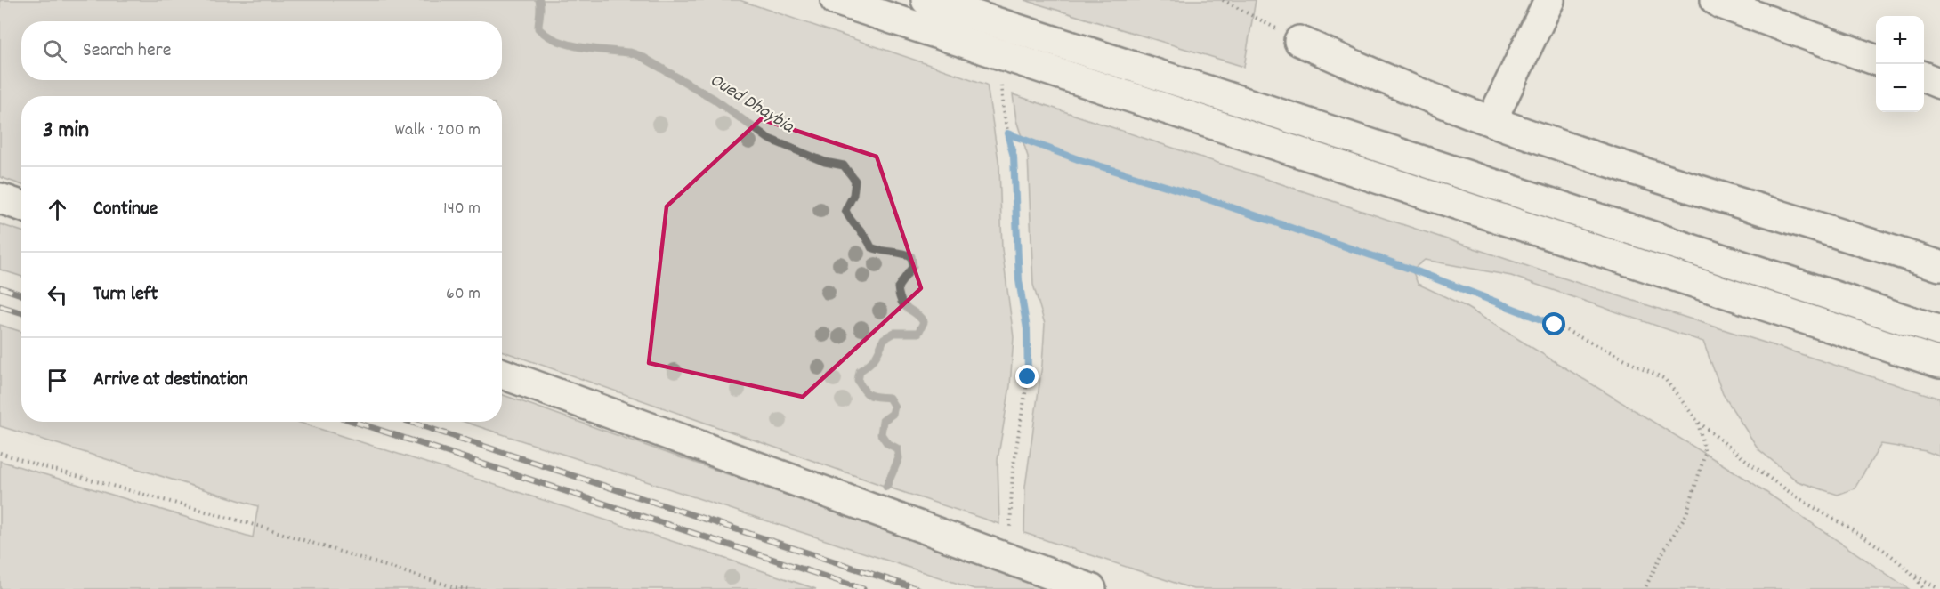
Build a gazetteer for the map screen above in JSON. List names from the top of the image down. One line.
{"water":["Oued Dhaybia"],"page":{"map_buttons":["+","−"],"search":"Search here","heading":["3 min","Walk · 200 m"],"list":[["Continue","140 m"],["Turn left","60 m"],"Arrive at destination"]}}
